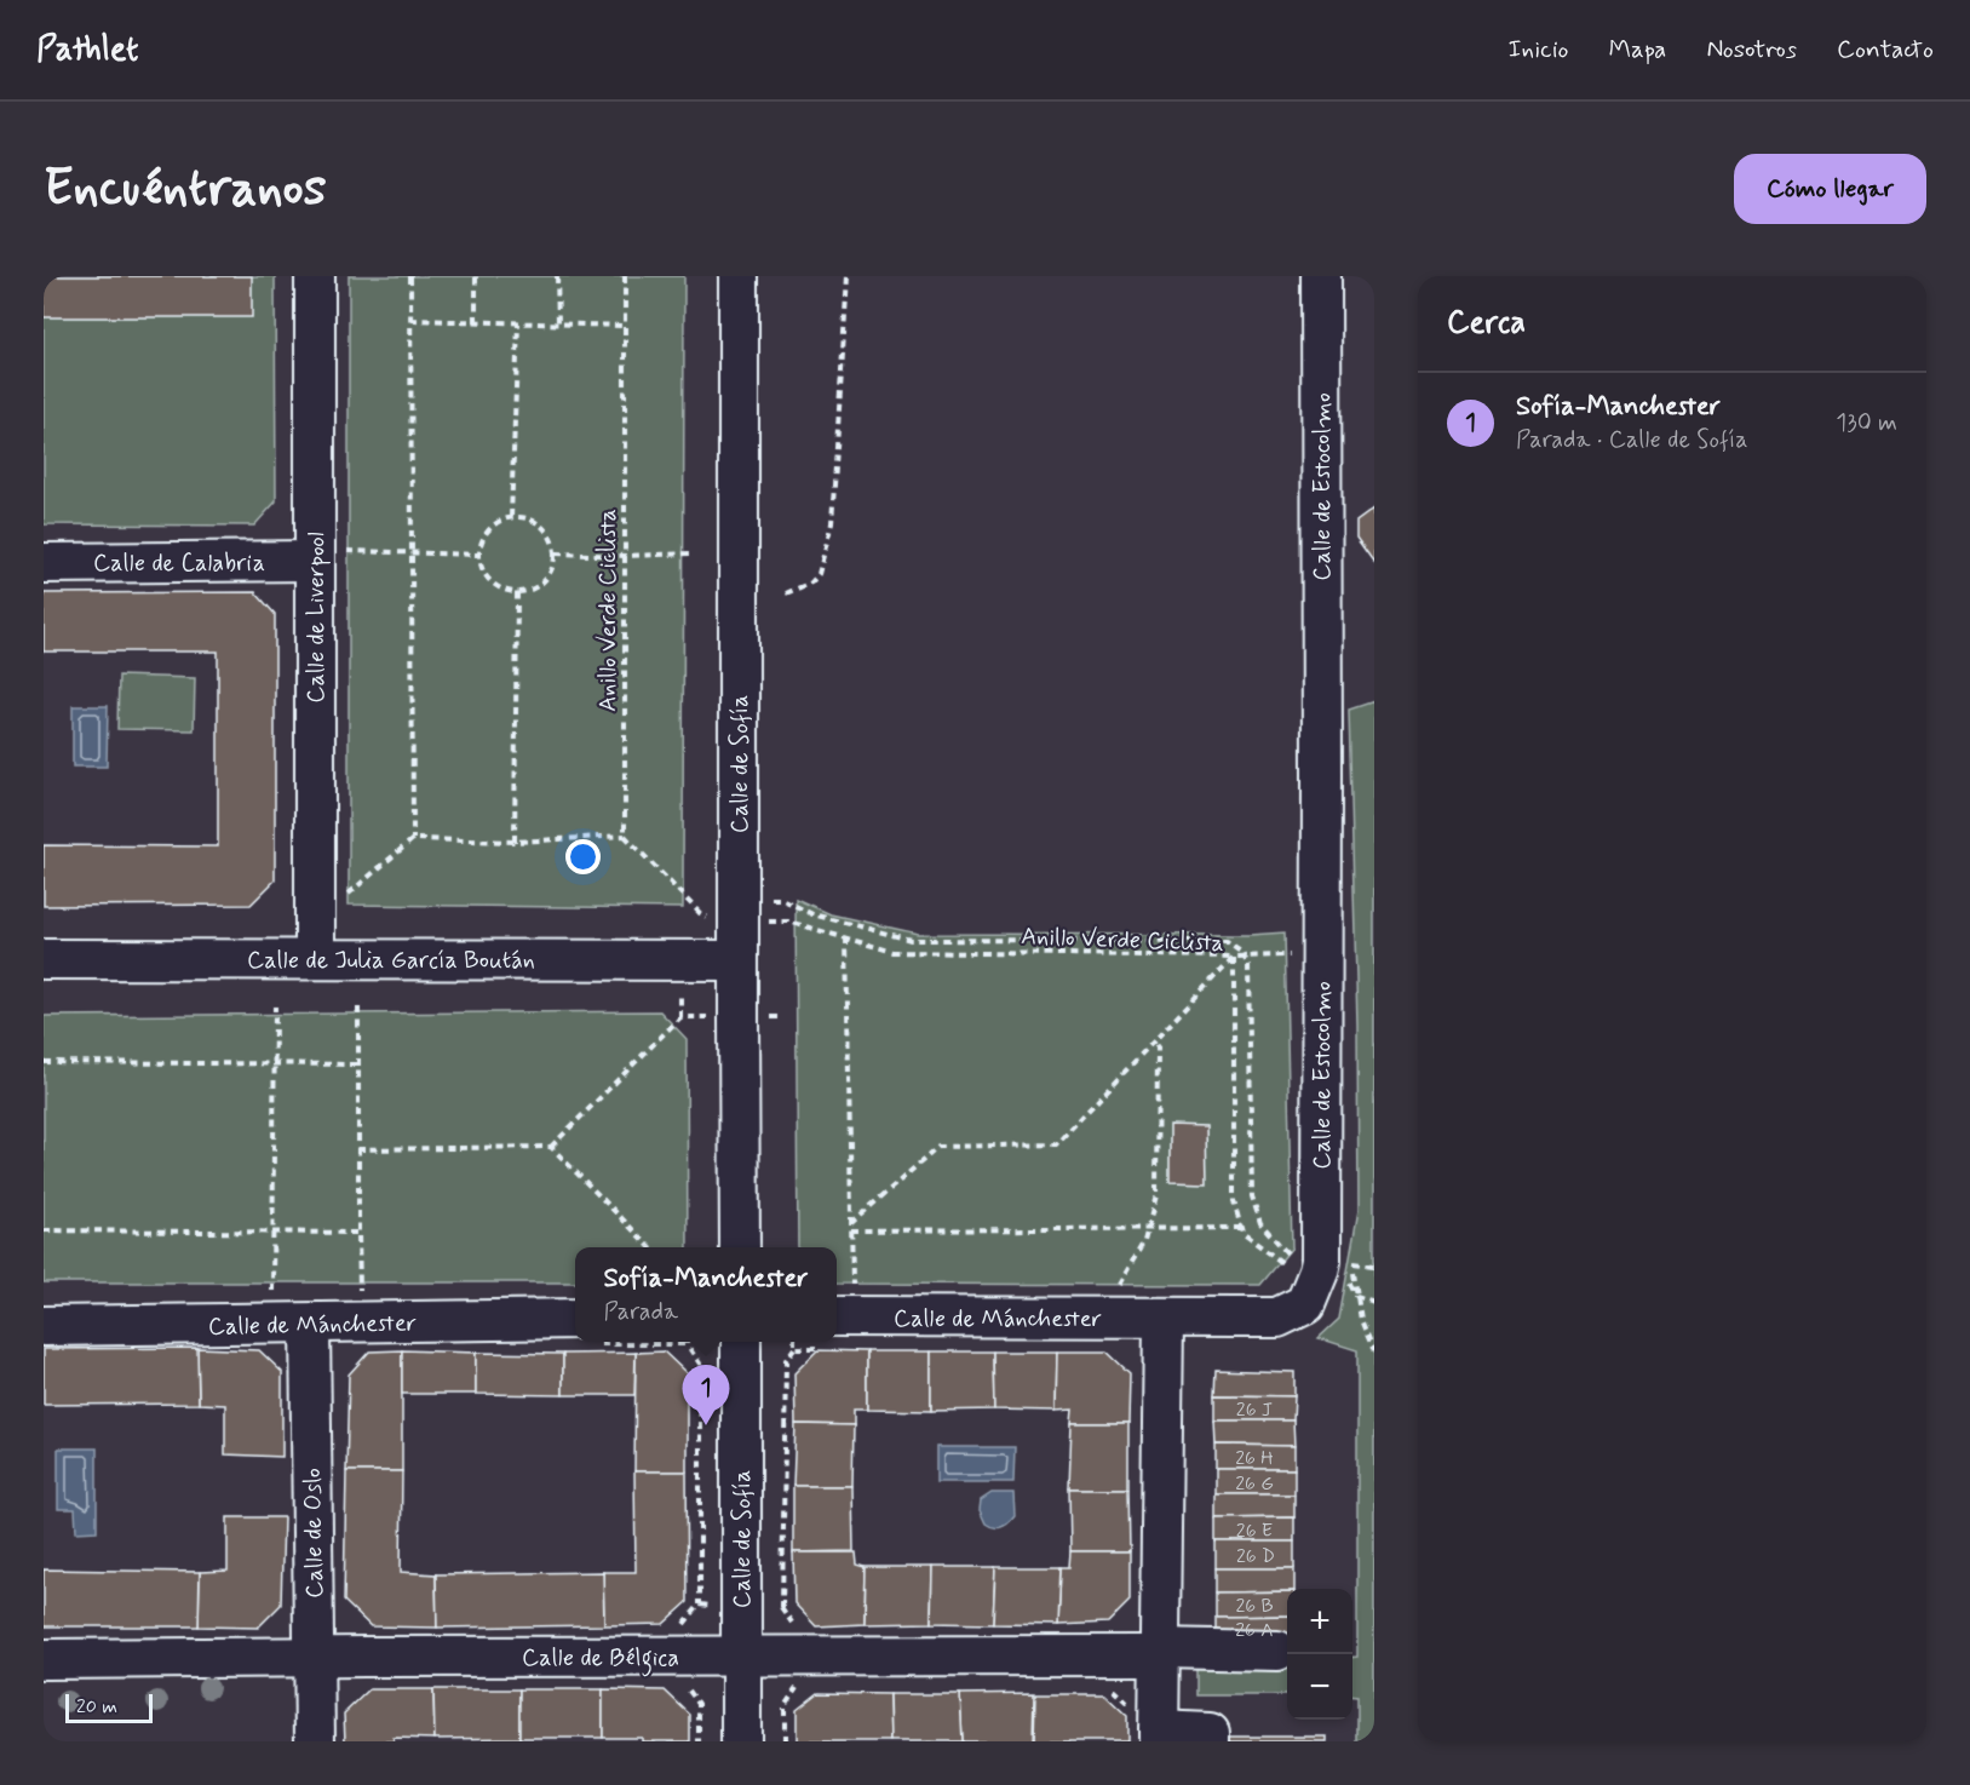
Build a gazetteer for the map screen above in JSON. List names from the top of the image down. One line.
{"streets":{"street":["Calle de Estocolmo","Calle de Calabria","Calle de Liverpool","Calle de Sofía","Calle de Julia García Boután","Calle de Mánchester","Calle de Oslo","Calle de Bélgica"],"path":["Anillo Verde Ciclista"]},"crossings":[["Calle de Estocolmo","Calle de Mánchester"],["Calle de Calabria","Calle de Liverpool"],["Calle de Liverpool","Calle de Julia García Boután"],["Calle de Sofía","Calle de Julia García Boután"],["Calle de Sofía","Calle de Bélgica"],["Calle de Mánchester","Calle de Oslo"],["Calle de Oslo","Calle de Bélgica"]],"house_numbers":["26 J","26 H","26 G","26 E","26 D","26 B","26 A"],"scale_bar":"20 m","page":{"header":"Pathlet","nav":["Inicio","Mapa","Nosotros","Contacto"],"buttons":"Cómo llegar","title":"Encuéntranos","heading":"Cerca","list":[{"mark":"1","name":"Sofía-Manchester","note":"Parada · Calle de Sofía","value":"130 m"}],"popup":["Sofía-Manchester","Parada"],"pins":"1","map_buttons":["+","−"],"scale":"20 m"}}
